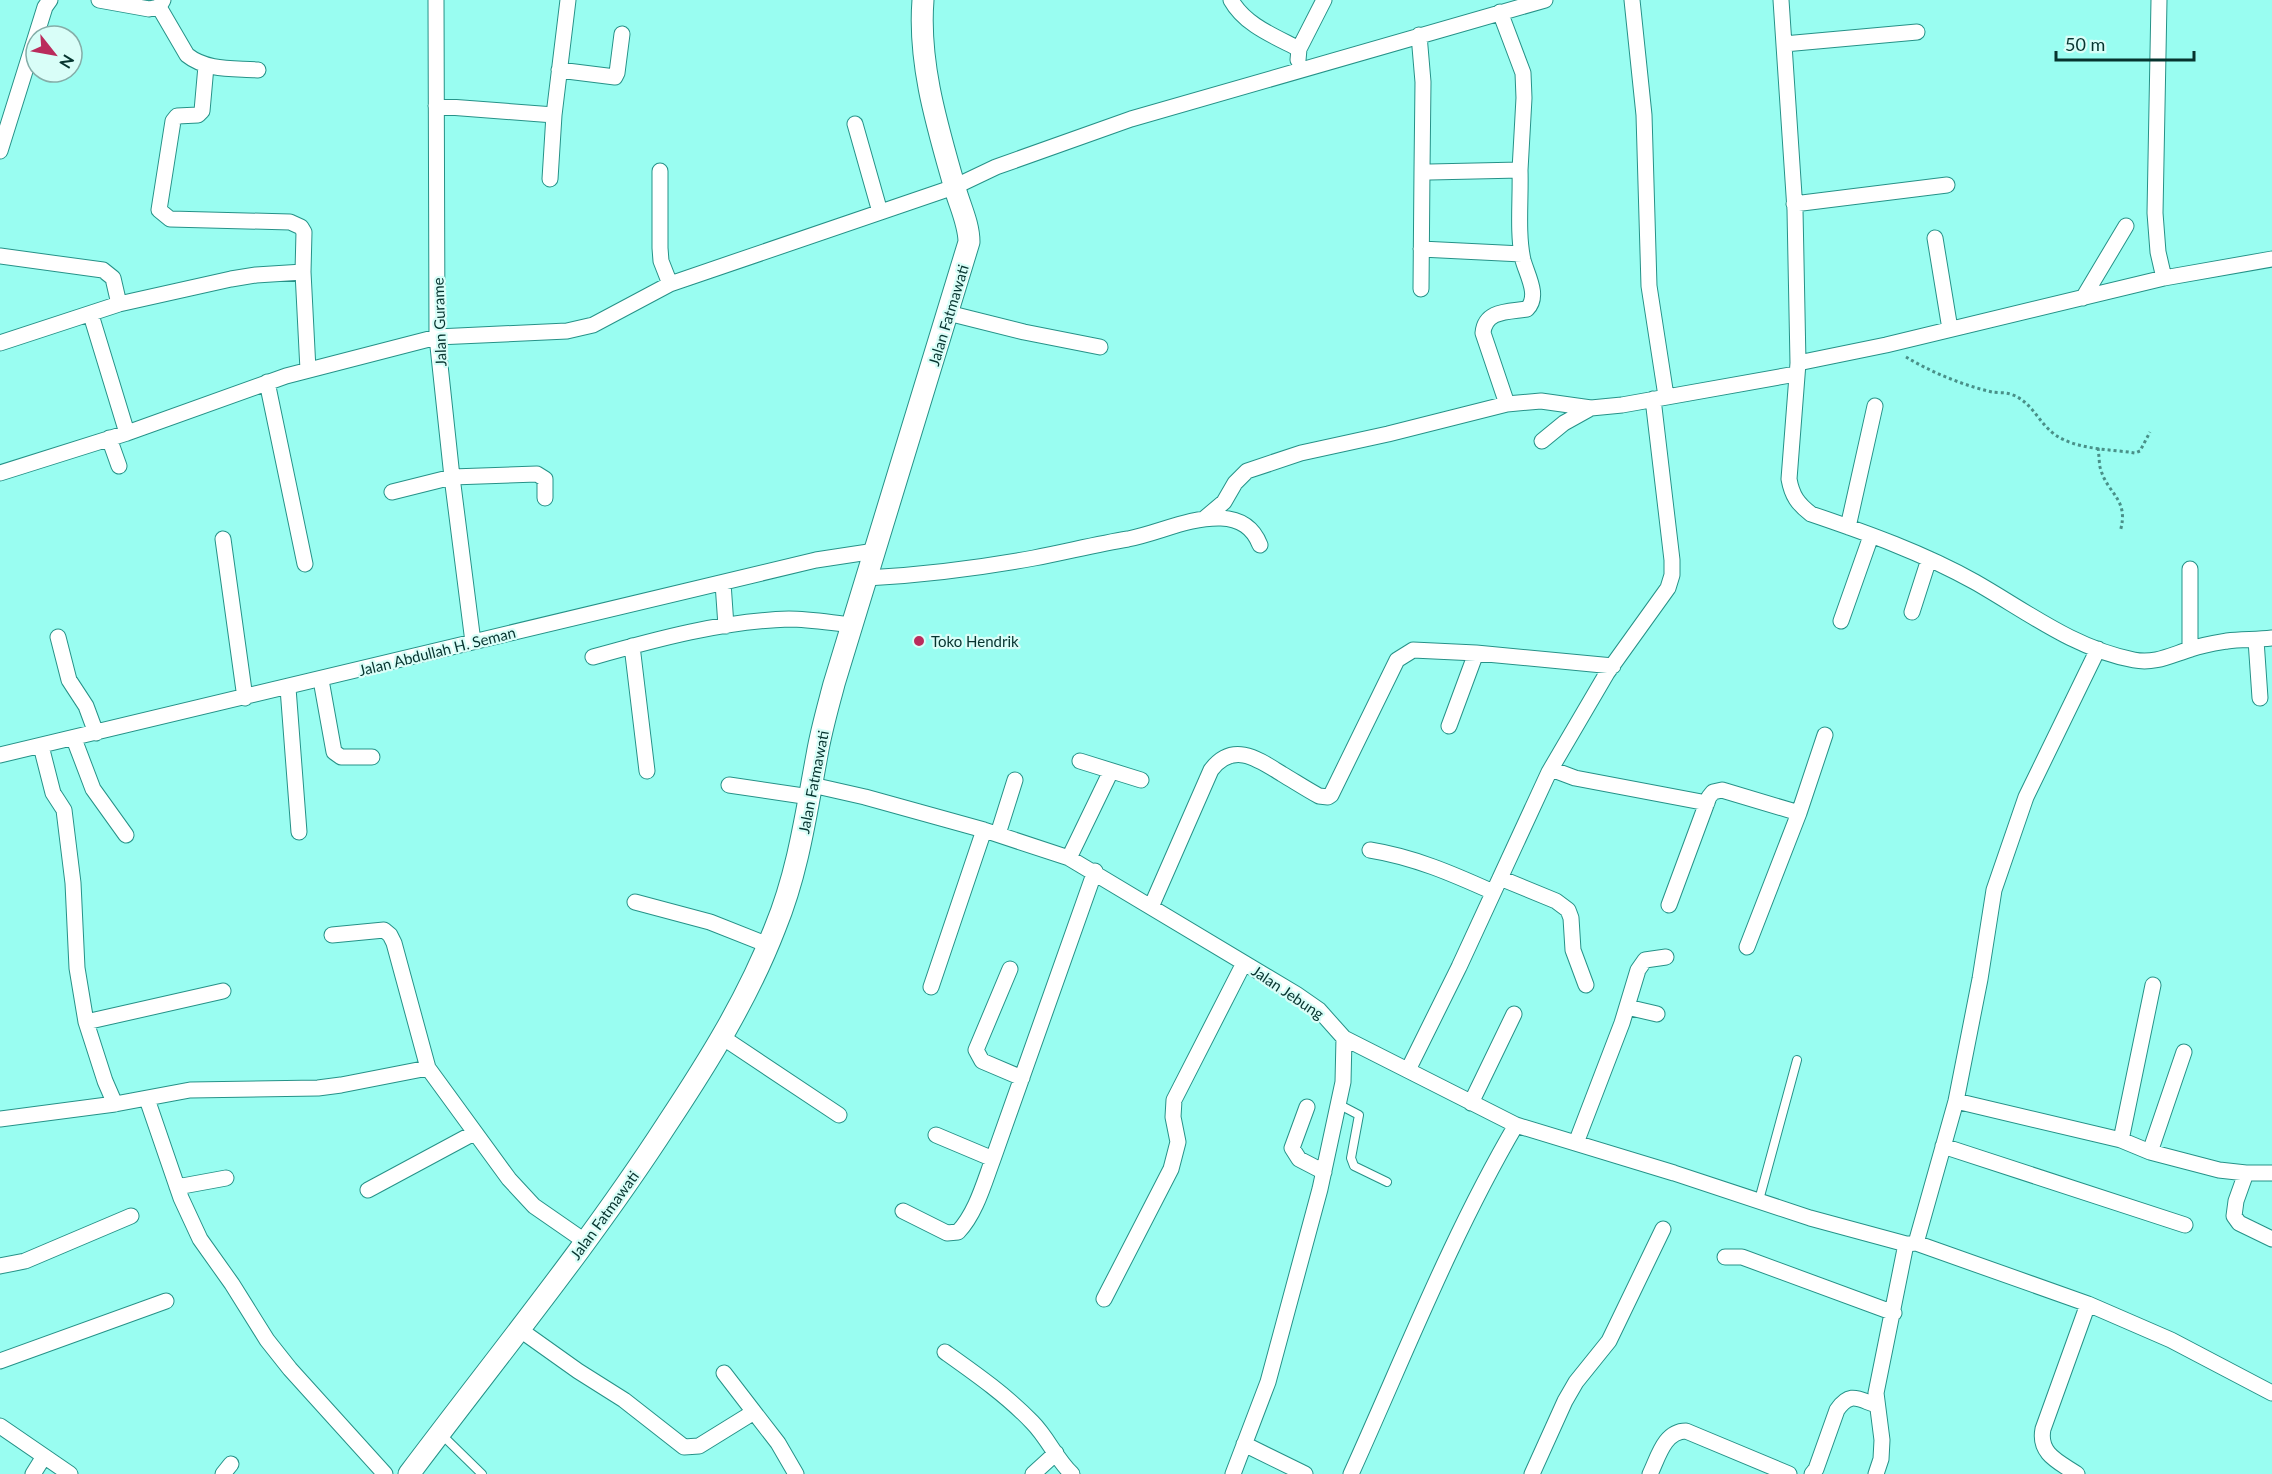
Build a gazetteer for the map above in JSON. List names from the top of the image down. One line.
{"streets":{"street":["Jalan Fatmawati","Jalan Gurame","Jalan Abdullah H. Seman","Jalan Jebung"]},"crossings":[["Jalan Fatmawati","Jalan Abdullah H. Seman"],["Jalan Fatmawati","Jalan Jebung"],["Jalan Gurame","Jalan Abdullah H. Seman"]],"places":["Toko Hendrik"],"scale_bar":"50 m","north":"bottom right"}
